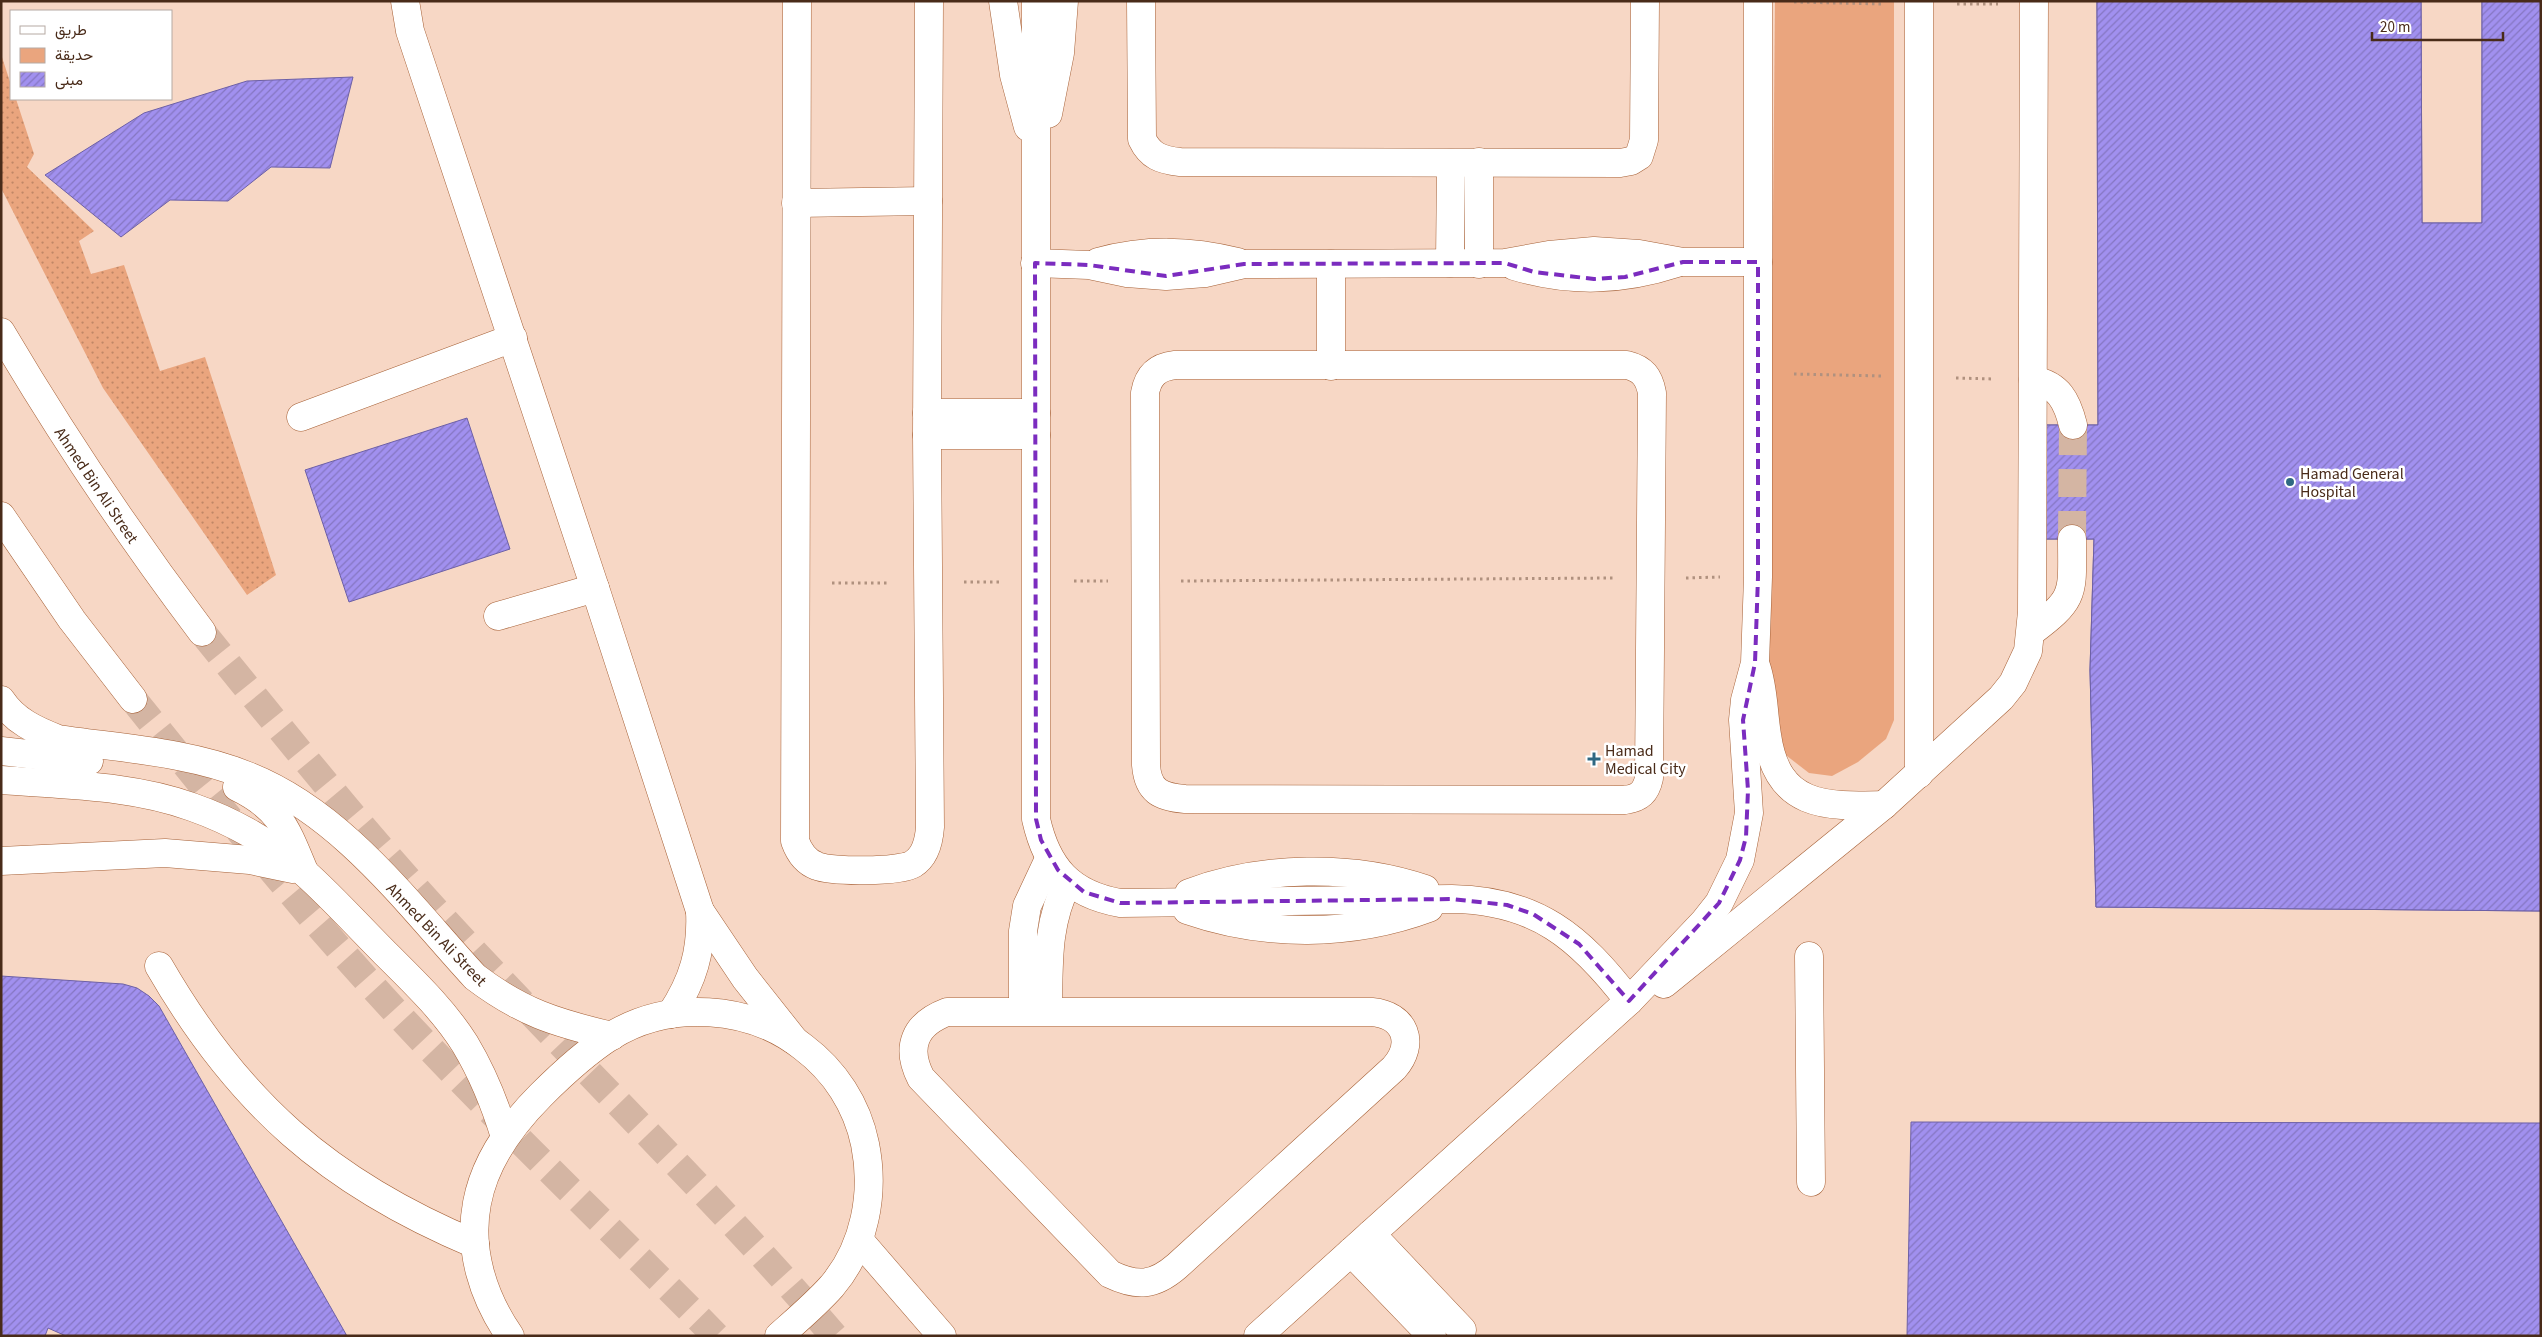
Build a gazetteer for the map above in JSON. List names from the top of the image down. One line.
{"streets":{"street":["Ahmed Bin Ali Street"]},"places":{"other":["Hamad General Hospital"],"health":["Hamad Medical City"]},"legend":["طريق","حديقة","مبنى"],"scale_bar":"20 m"}
